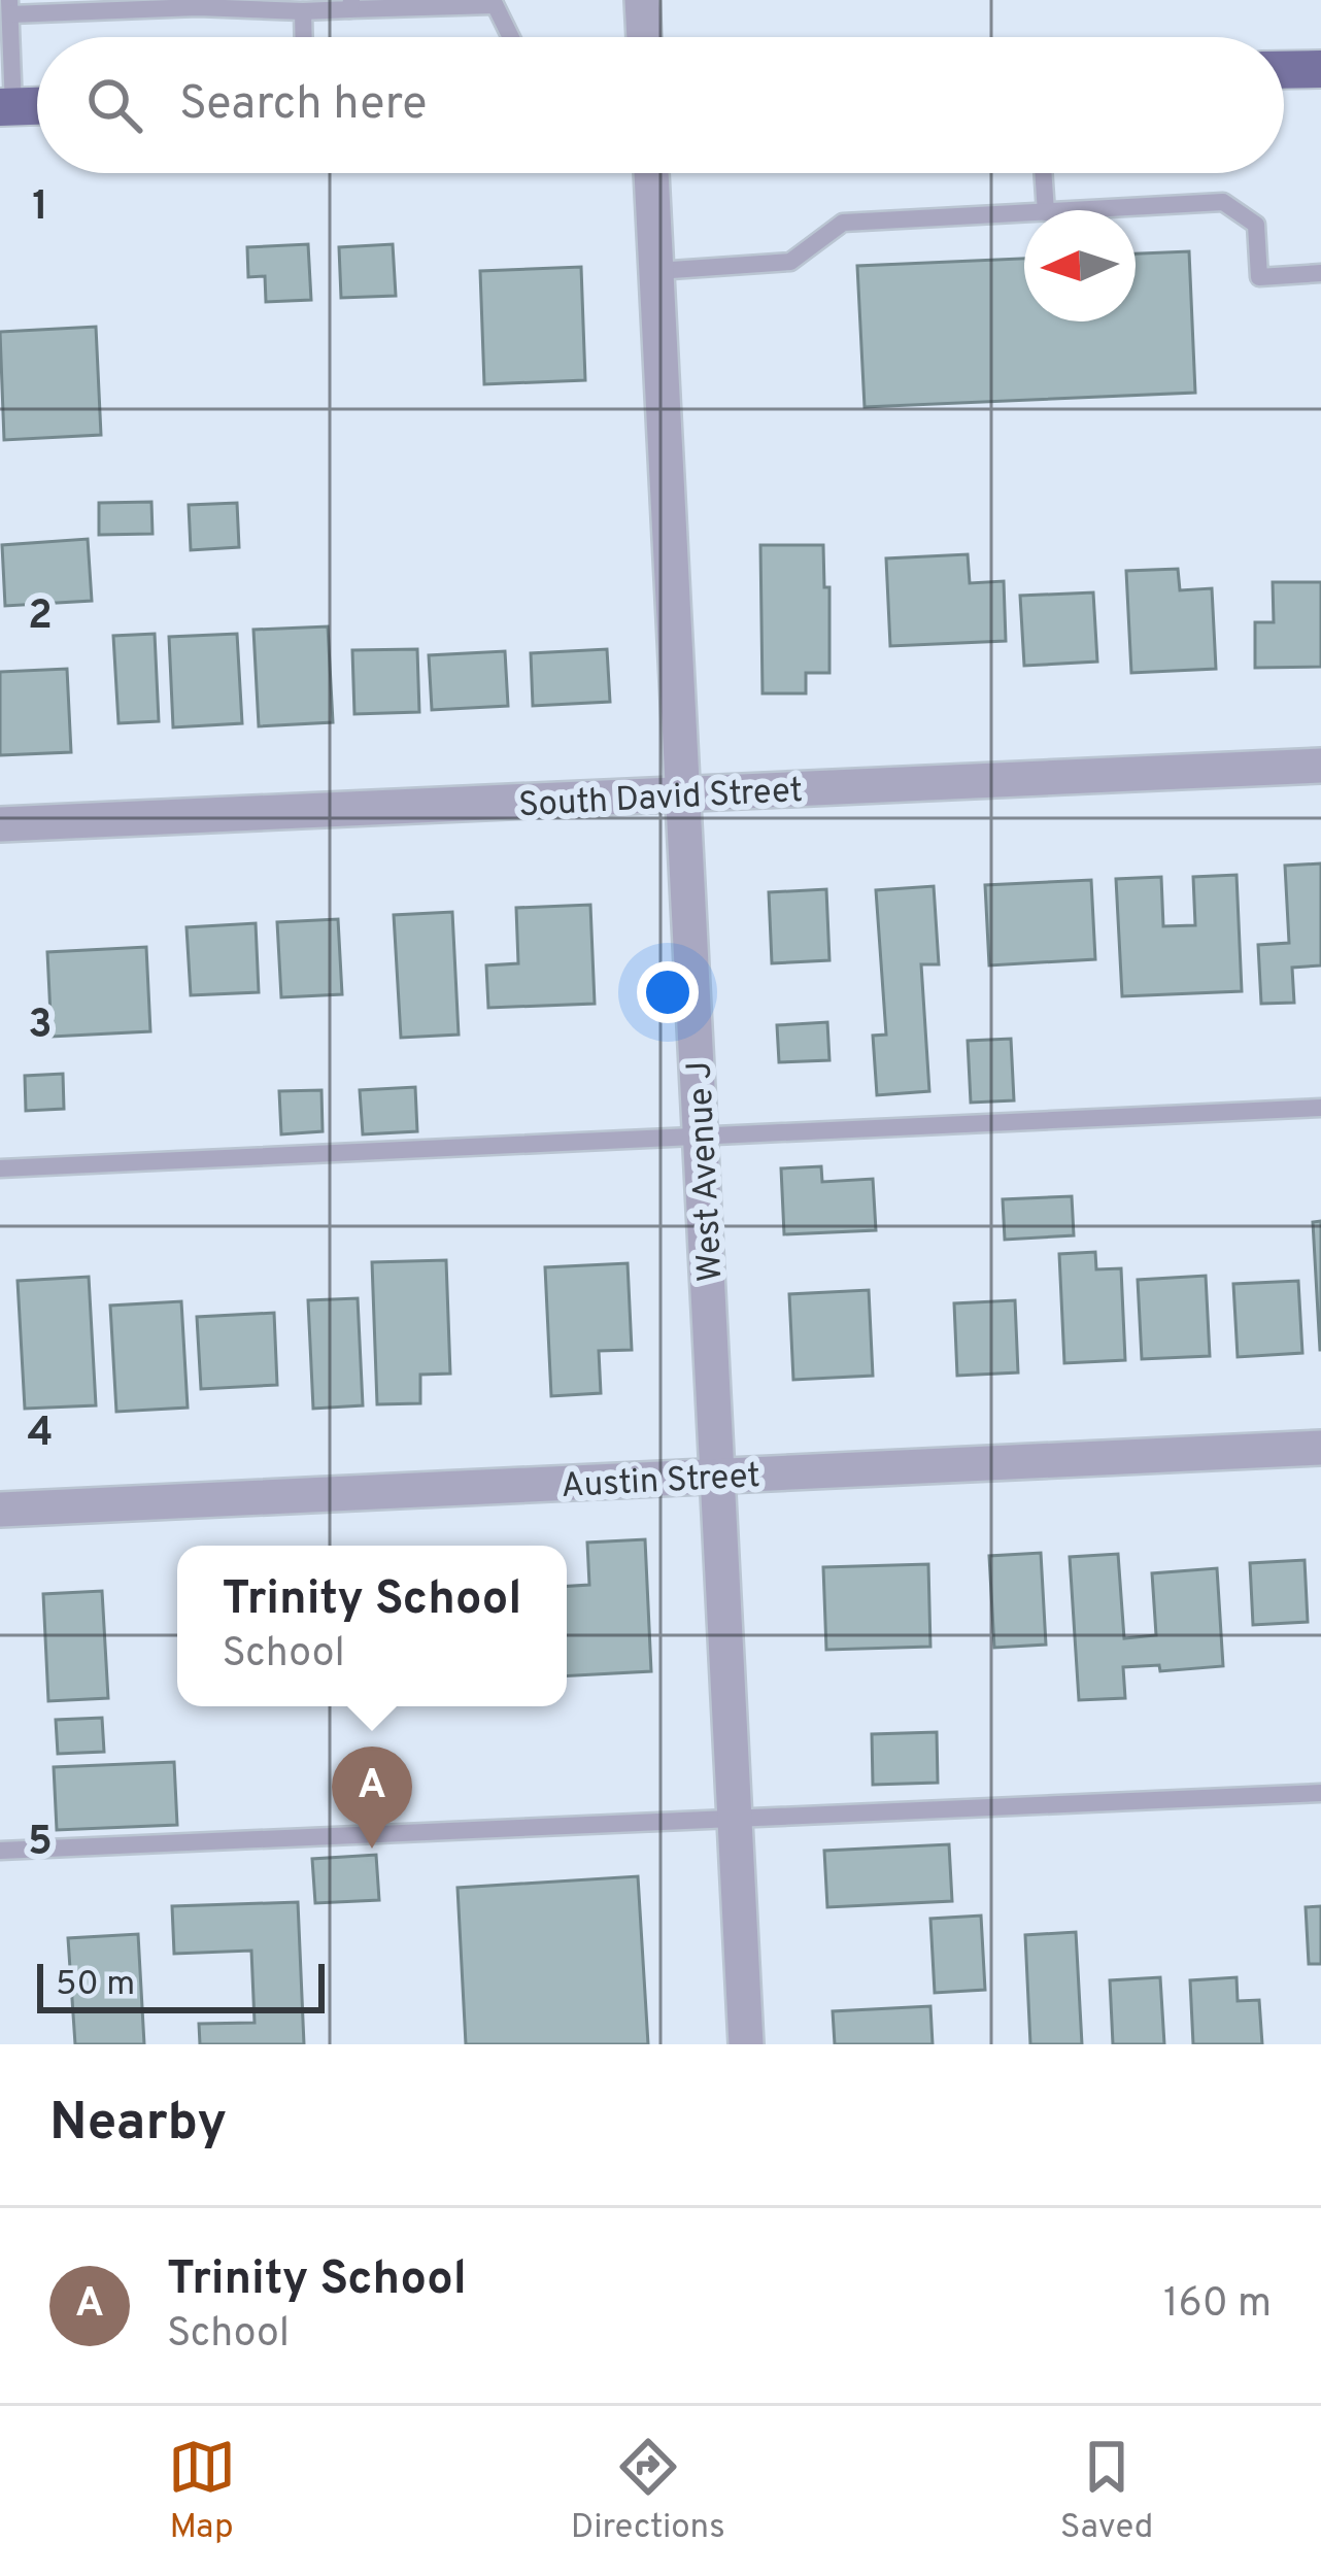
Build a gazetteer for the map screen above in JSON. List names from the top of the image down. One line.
{"streets":{"street":["South David Street","West Avenue J","Austin Street"]},"crossings":[["South David Street","West Avenue J"],["West Avenue J","Austin Street"]],"scale_bar":"50 m","north":"left","page":{"search":"Search here","popup":["Trinity School","School"],"pins":"A","scale":"50 m","heading":"Nearby","list":[{"mark":"A","name":"Trinity School","note":"School","value":"160 m"}],"nav":["Map","Directions","Saved"]},"grid":{"rows":["1","2","3","4","5"]}}
